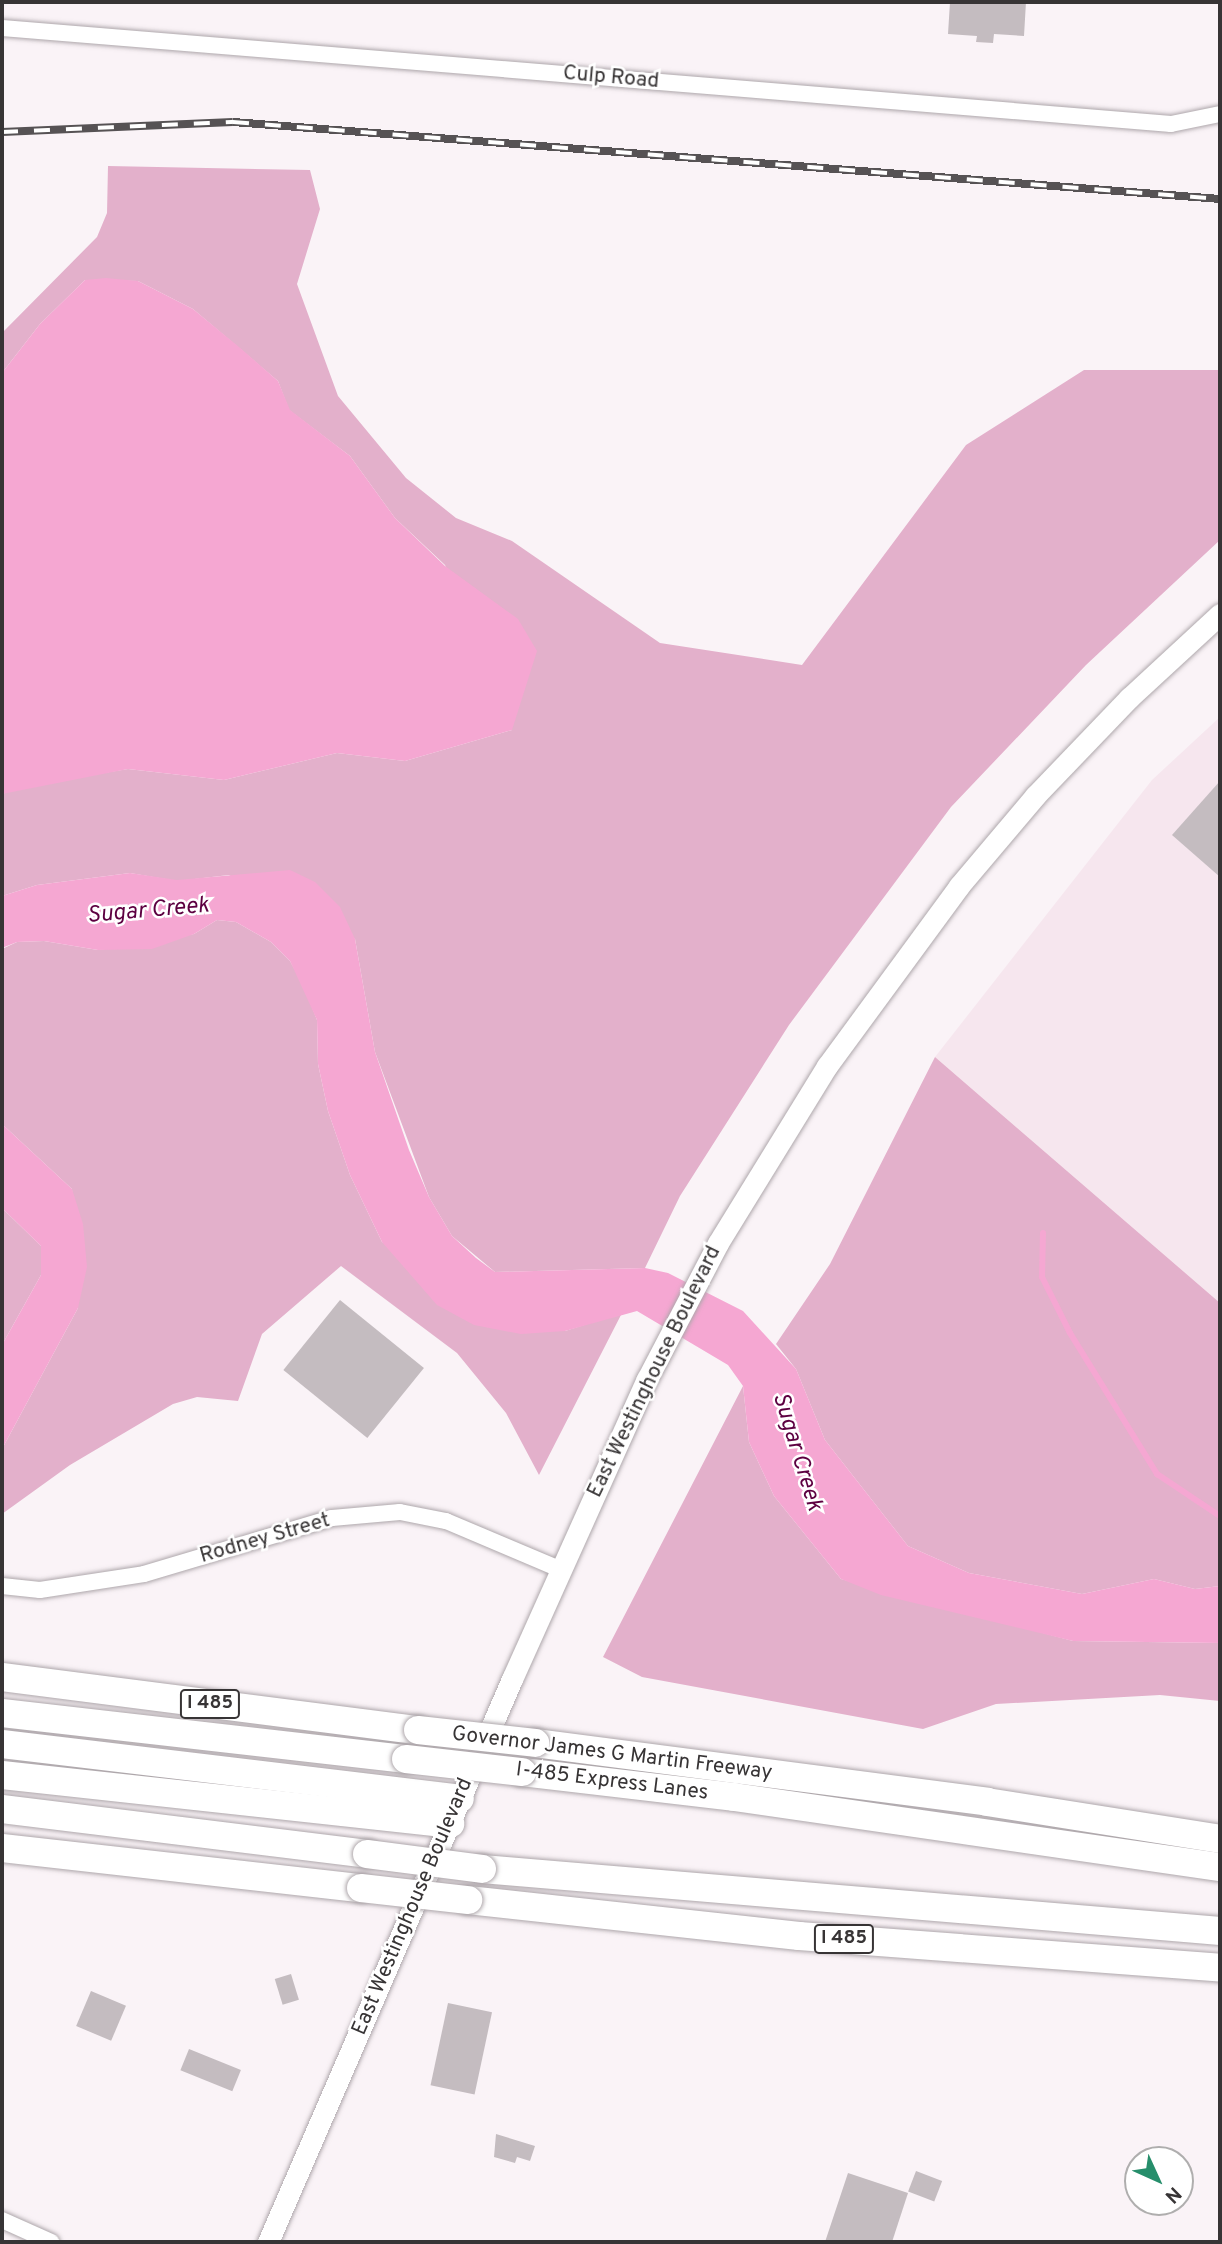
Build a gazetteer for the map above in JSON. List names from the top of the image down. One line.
{"streets":{"highway":["I 485","Governor James G Martin Freeway","I-485 Express Lanes"],"main road":["East Westinghouse Boulevard"],"street":["Culp Road","Rodney Street"]},"crossings":[["East Westinghouse Boulevard","Rodney Street"]],"water":["Sugar Creek"],"north":"bottom right"}
